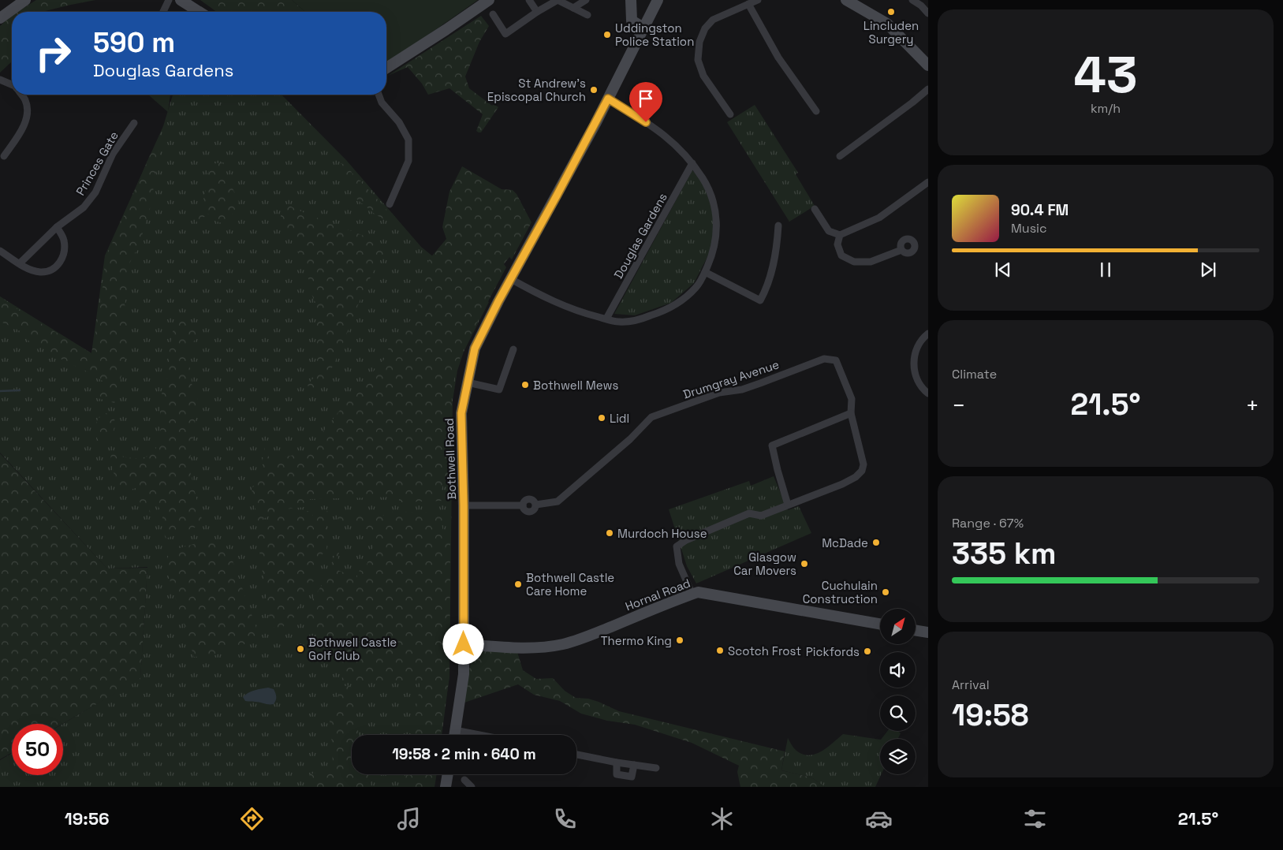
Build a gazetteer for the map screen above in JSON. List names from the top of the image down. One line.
{"streets":{"main road":["Bothwell Road","Hornal Road"],"street":["Princes Gate","Douglas Gardens","Drumgray Avenue"]},"crossings":[["Drumgray Avenue","Bothwell Road"],["Drumgray Avenue","Hornal Road"],["Bothwell Road","Hornal Road"]],"places":["Lincluden Surgery","Uddingston Police Station","St Andrew's Episcopal Church","Bothwell Mews","Lidl","Murdoch House","McDade","Glasgow Car Movers","Bothwell Castle Care Home","Cuchulain Construction","Thermo King","Bothwell Castle Golf Club","Scotch Frost","Pickfords"],"north":"top right","page":{"tile":[["43","km/h"],"Climate",["Range · 67%","335 km"],["Arrival","19:58"]],"turn":["590 m","Douglas Gardens"],"song":["90.4 FM","Music"],"heat":["−","21.5°","+"],"limit":"50","trip":"19:58 · 2 min · 640 m","tabs":["19:56","21.5°"]}}
